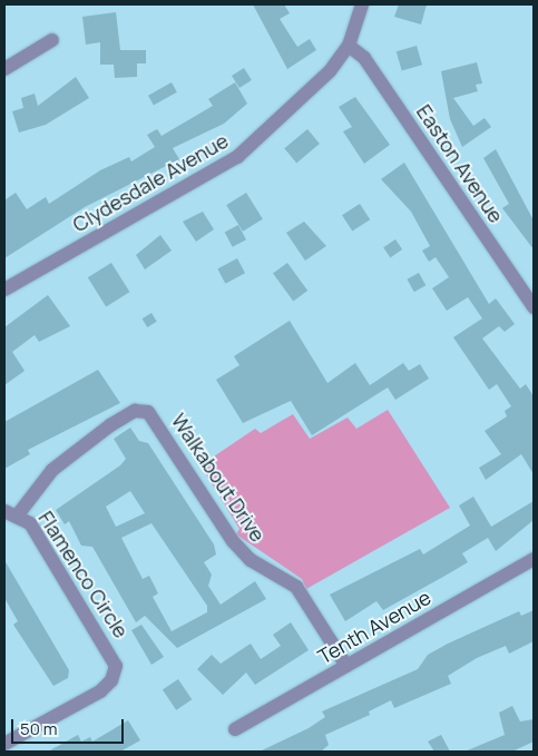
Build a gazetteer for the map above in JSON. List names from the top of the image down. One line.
{"streets":{"street":["Easton Avenue","Clydesdale Avenue","Walkabout Drive","Flamenco Circle","Tenth Avenue"]},"crossings":[["Easton Avenue","Clydesdale Avenue"],["Walkabout Drive","Flamenco Circle"],["Walkabout Drive","Tenth Avenue"]],"scale_bar":"50 m"}
